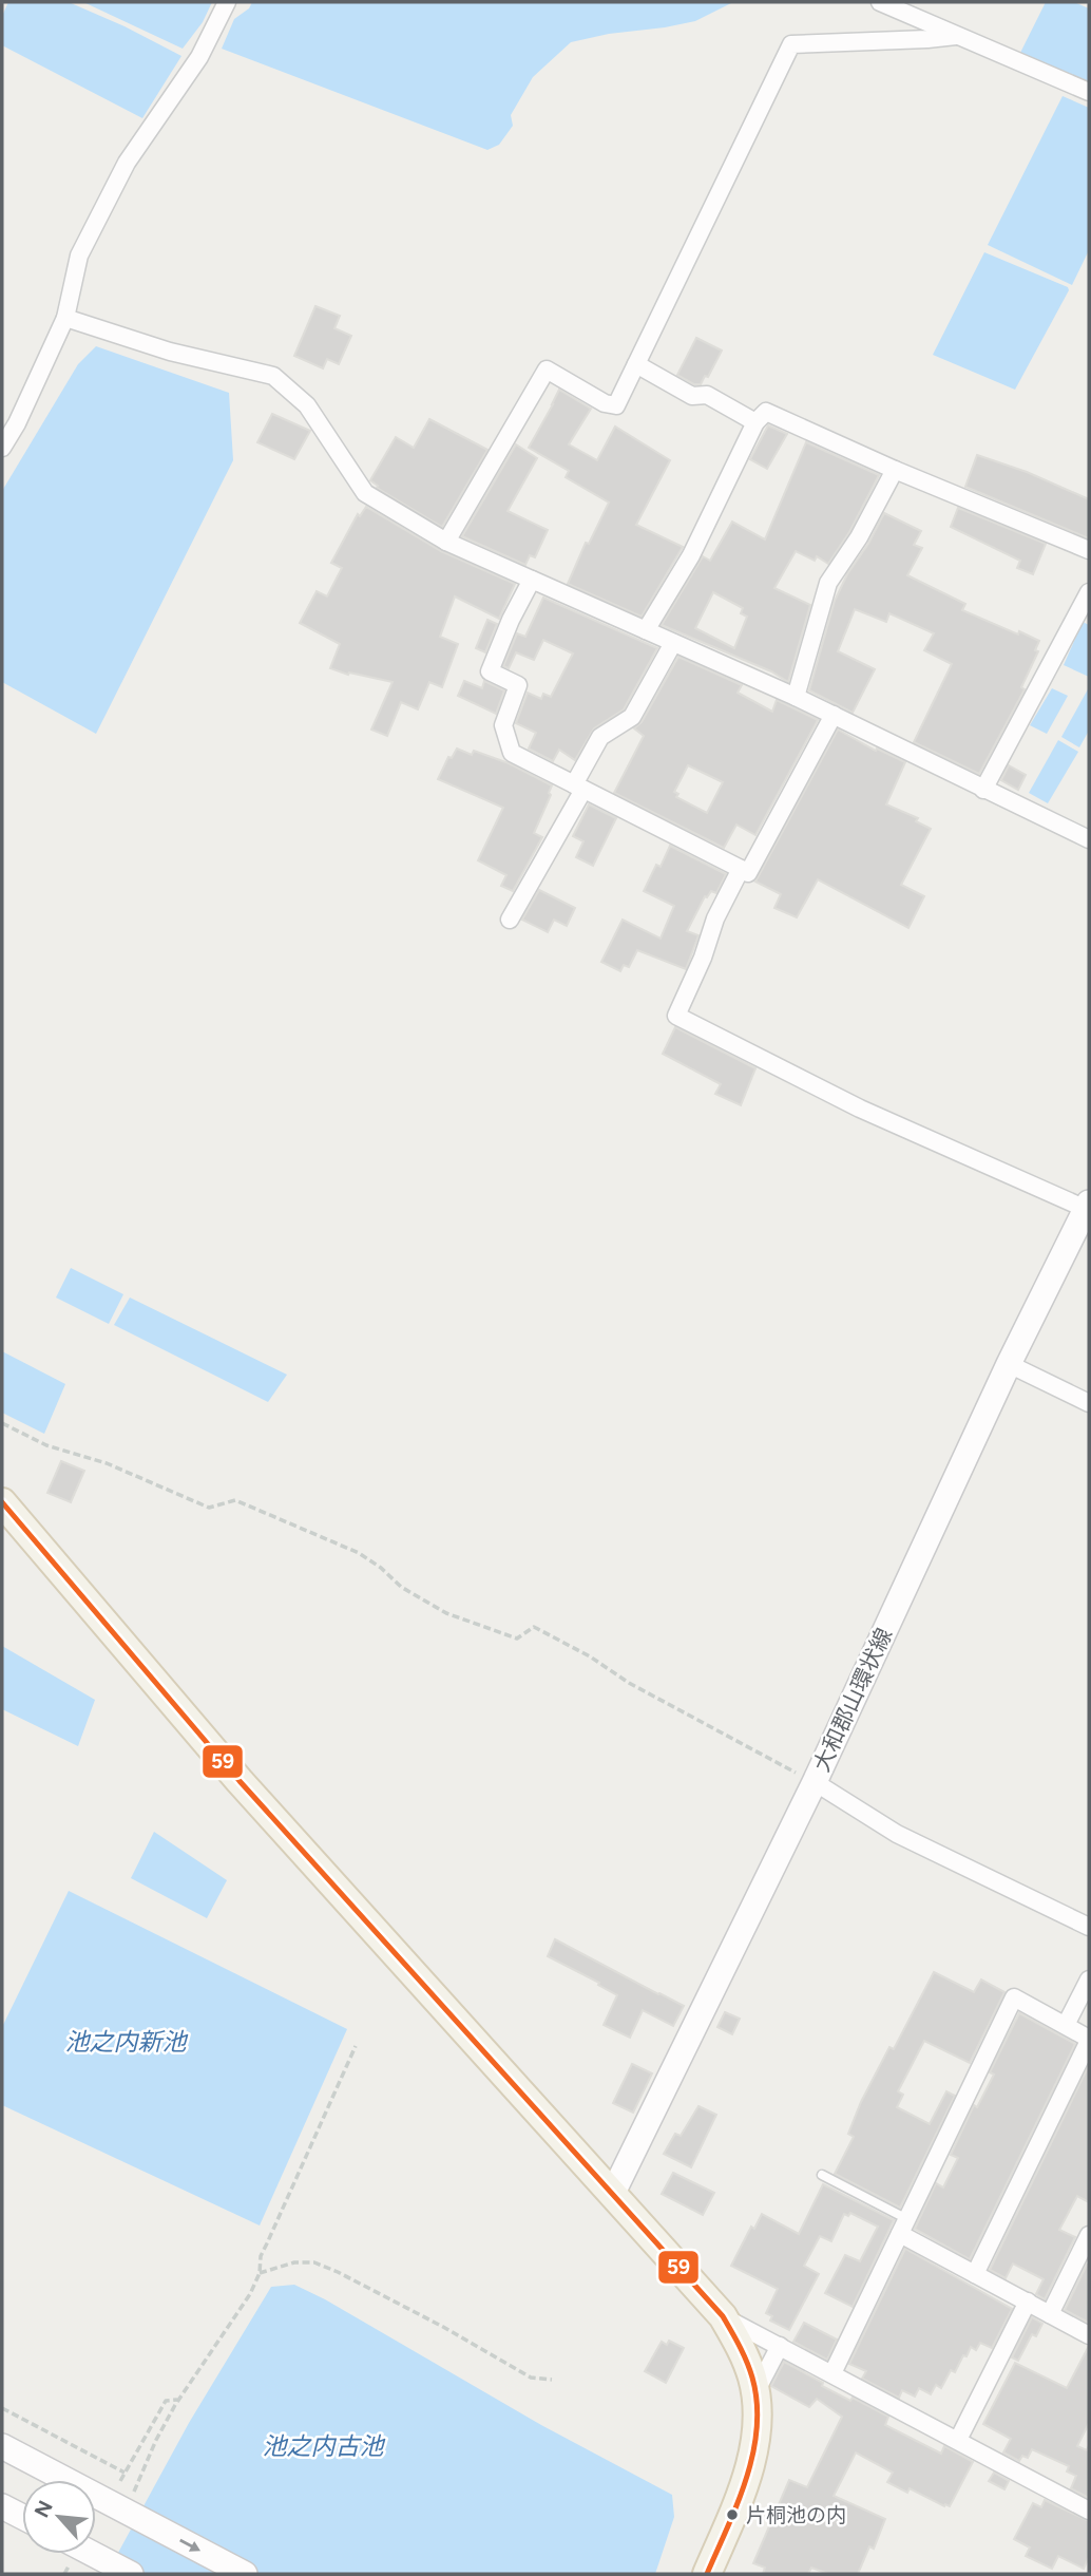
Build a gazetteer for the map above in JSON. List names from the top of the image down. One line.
{"streets":{"main road":["大和郡山環状線"]},"water":["池之内新池","池之内古池"],"places":["片桐池の内"],"lines":["transit line 59"],"north":"top left"}
